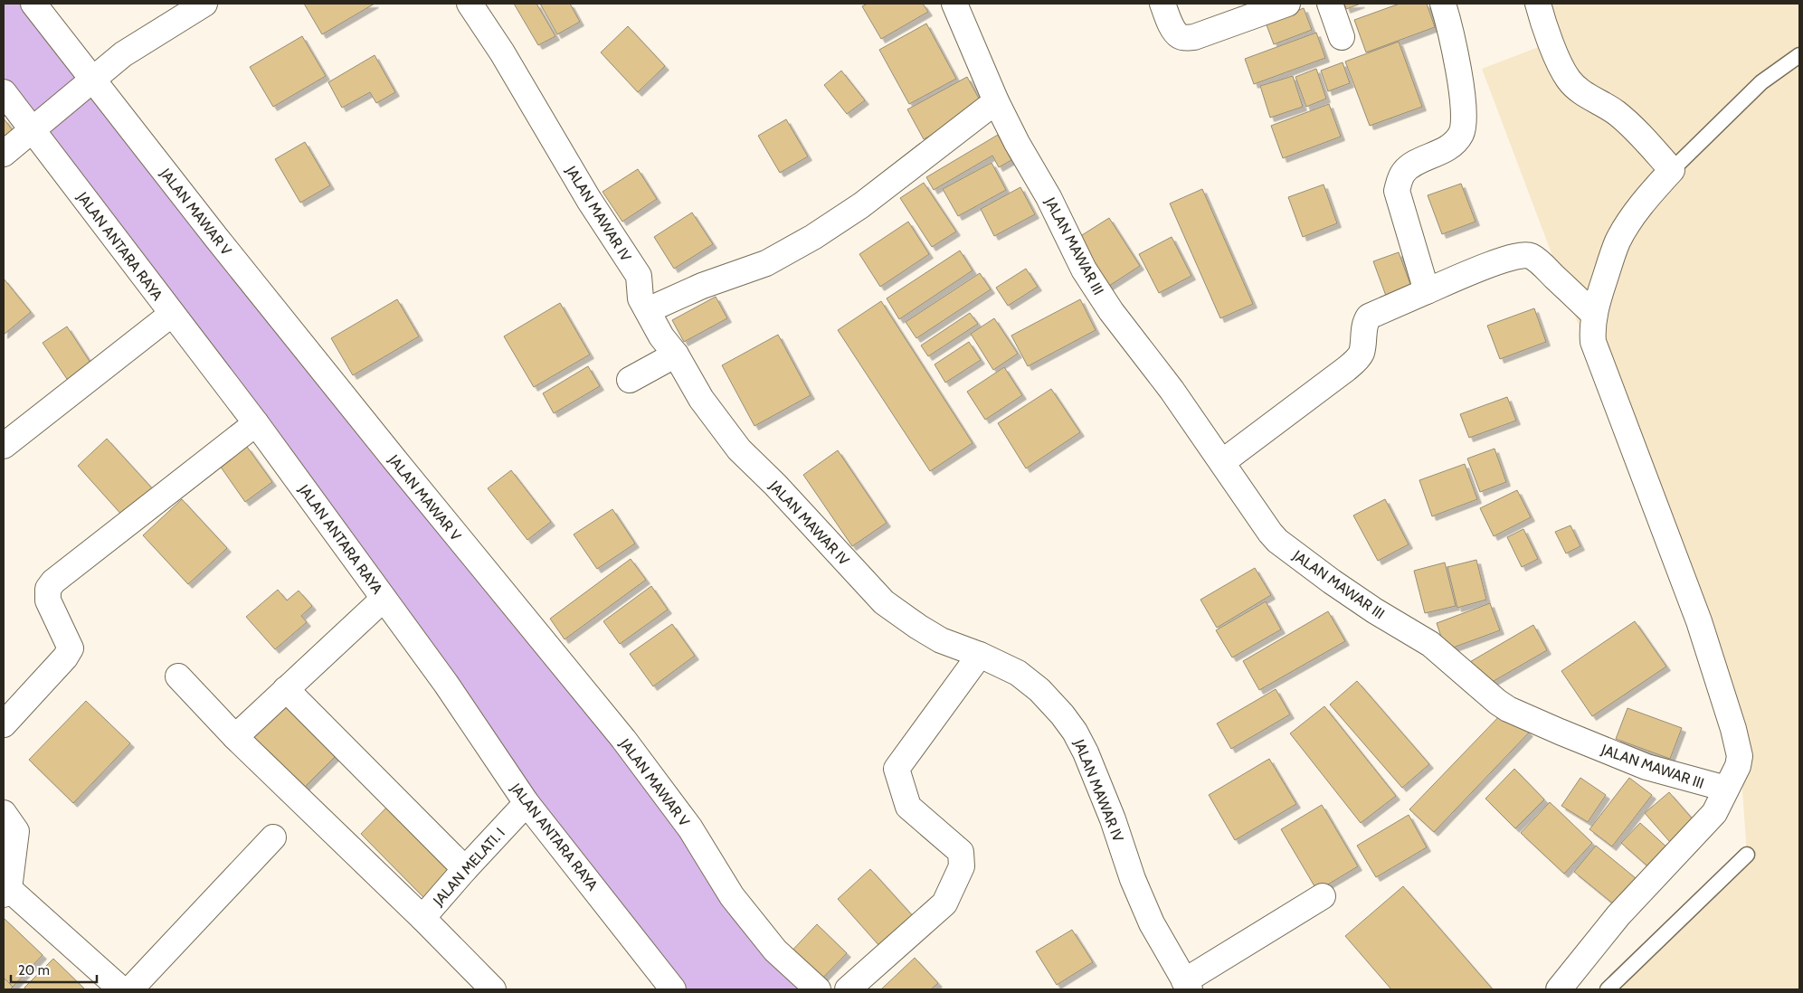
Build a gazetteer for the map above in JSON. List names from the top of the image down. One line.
{"streets":{"street":["JALAN MAWAR V","JALAN MAWAR IV","JALAN ANTARA RAYA","JALAN MAWAR III","JALAN MELATI. I"]},"crossings":[["JALAN ANTARA RAYA","JALAN MELATI. I"]],"scale_bar":"20 m"}
